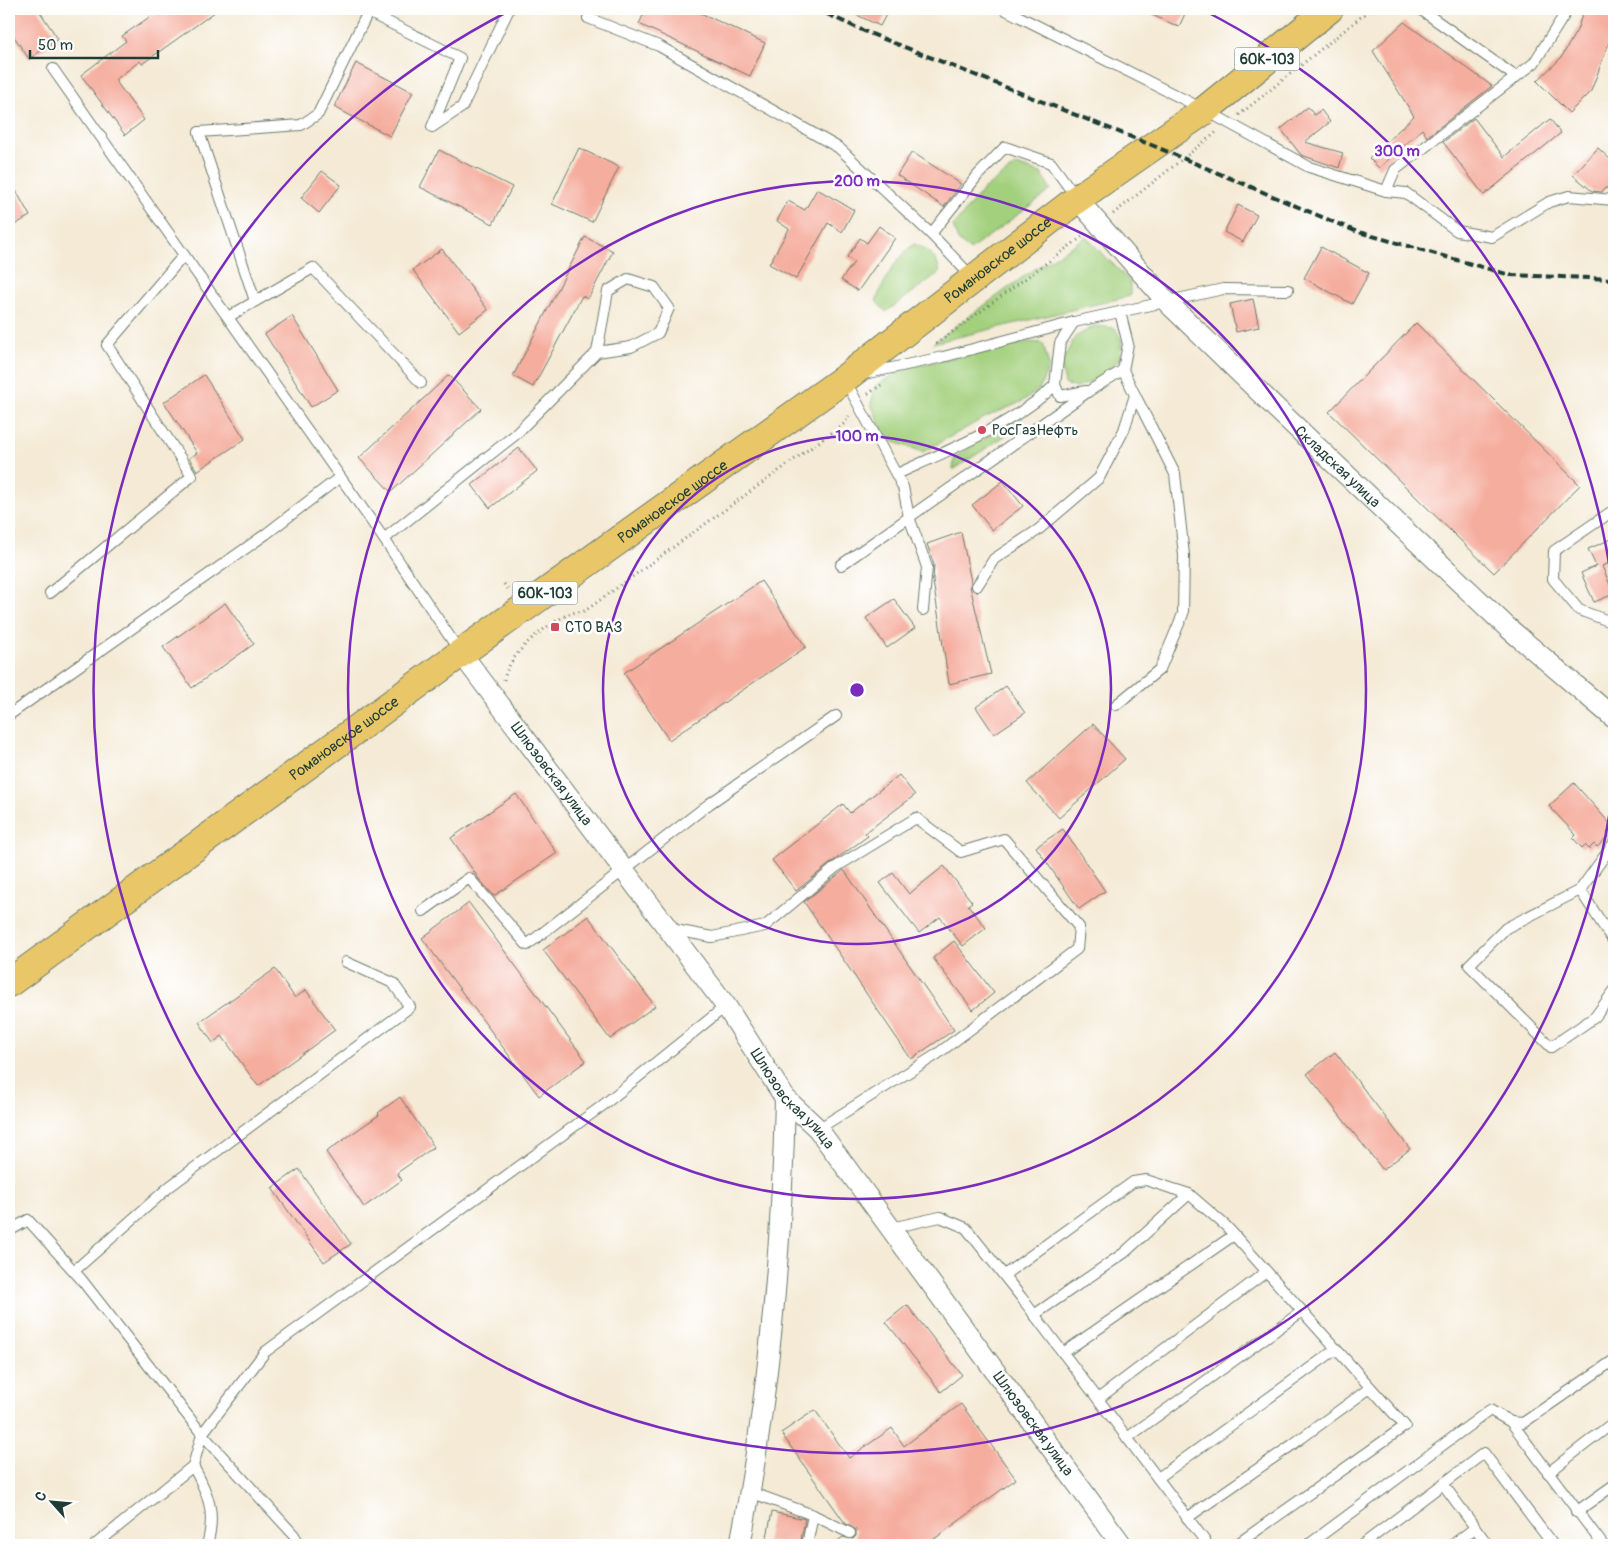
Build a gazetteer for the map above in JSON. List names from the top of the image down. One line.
{"streets":{"main road":["60К-103","Романовское шоссе"],"street":["Складская улица","Шлюзовская улица"]},"crossings":[["Романовское шоссе","Складская улица"],["Романовское шоссе","Шлюзовская улица"]],"places":{"other":["РосГазНефть"],"transit":["СТО ВАЗ"]},"scale_bar":"50 m","north":"top left","rings":["300 m","200 m","100 m"]}
